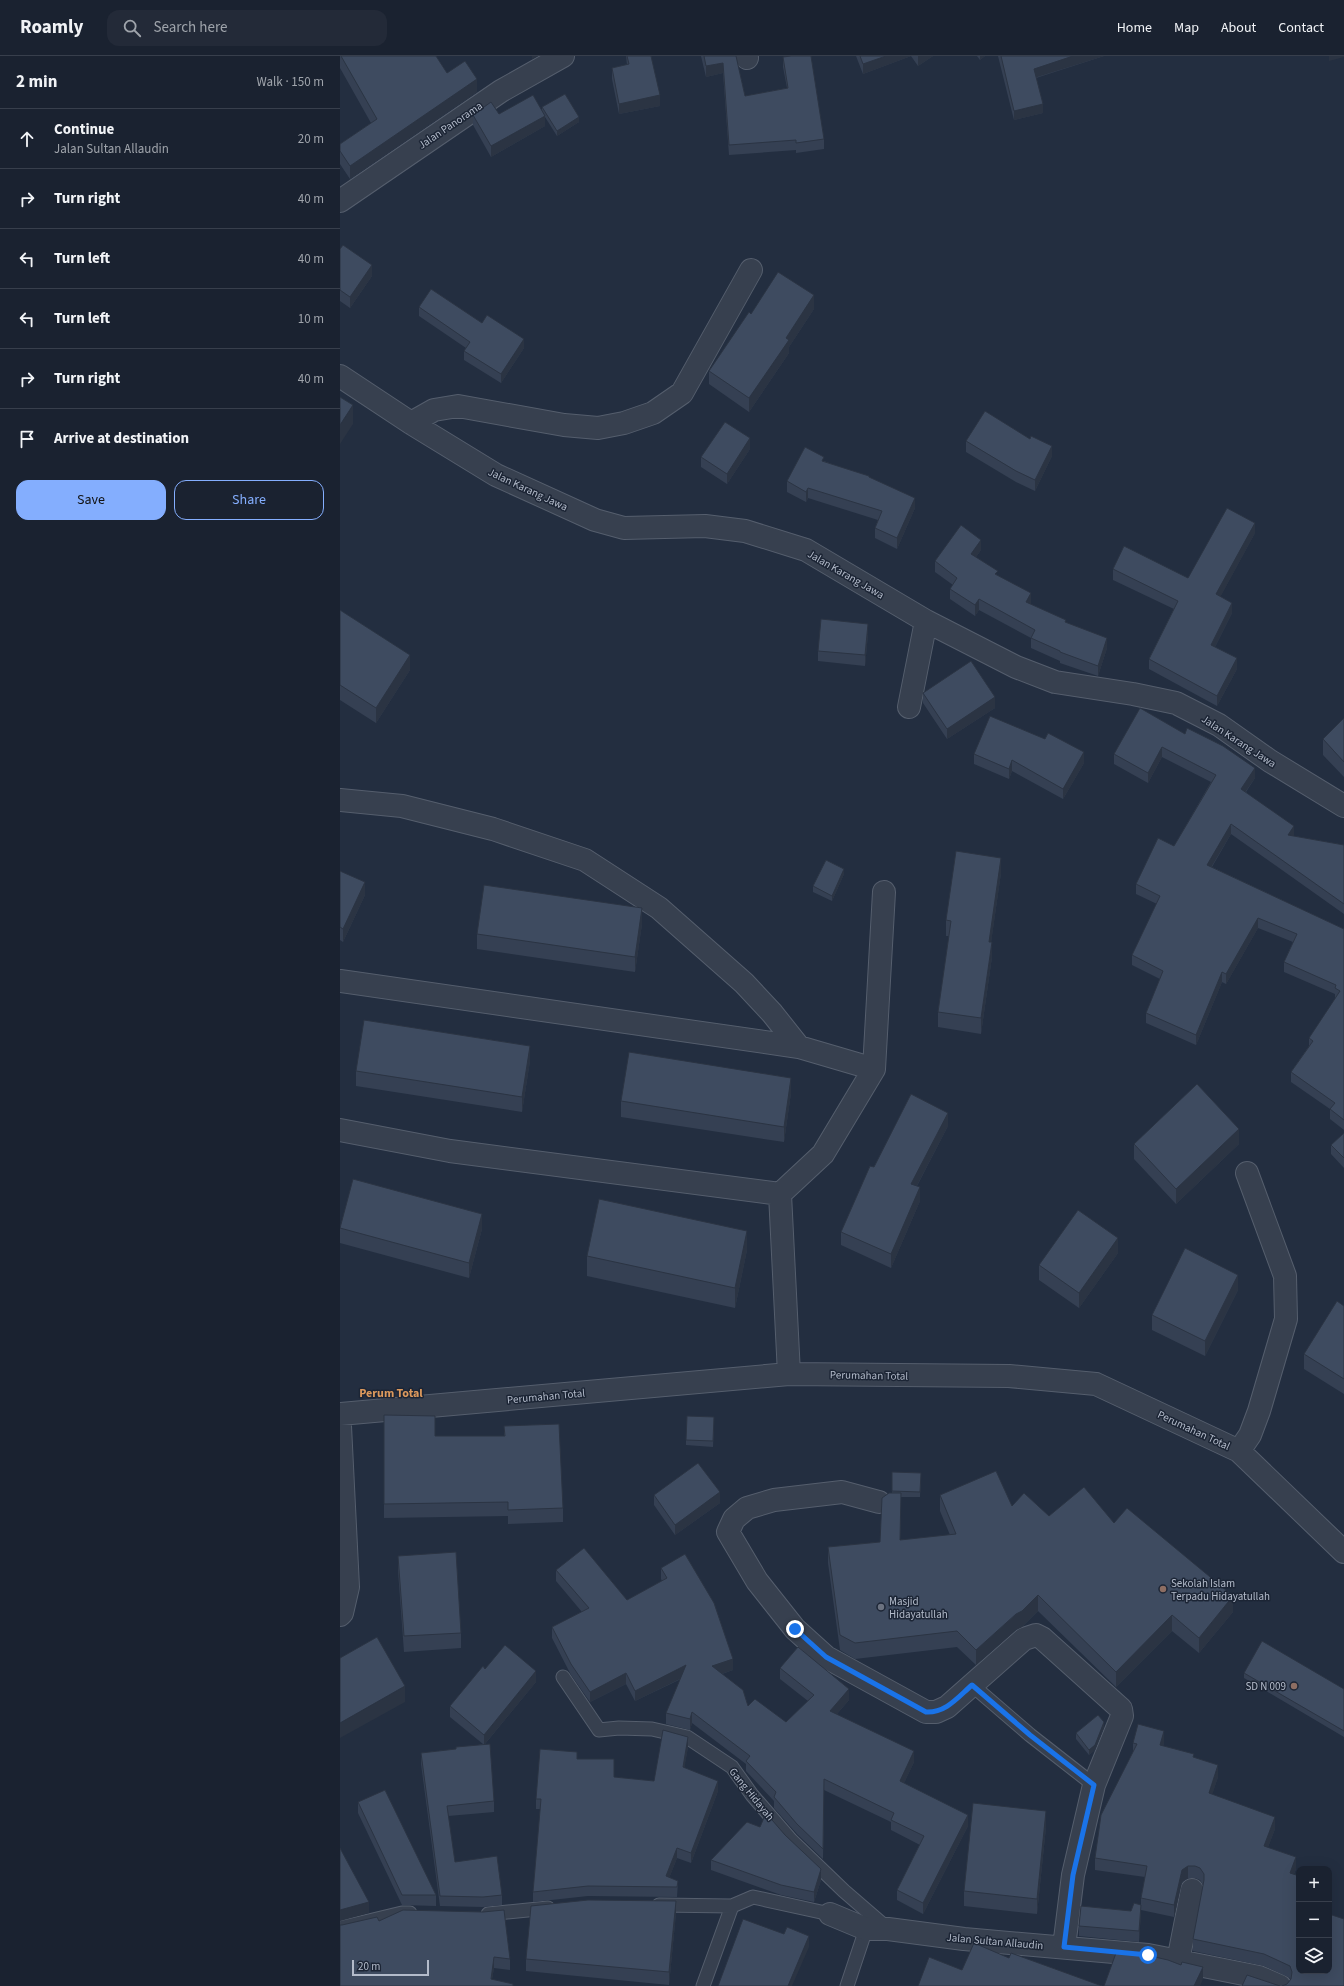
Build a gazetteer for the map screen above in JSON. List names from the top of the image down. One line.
{"streets":{"street":["Jalan Panorama","Jalan Karang Jawa","Perumahan Total","Jalan Sultan Allaudin"],"lane":["Gang Hidayah"]},"crossings":[["Gang Hidayah","Jalan Sultan Allaudin"]],"districts":["Perum Total"],"places":["Sekolah Islam Terpadu Hidayatullah","Masjid Hidayatullah","SD N 009"],"scale_bar":"20 m","page":{"header":"Roamly","search":"Search here","nav":["Home","Map","About","Contact"],"heading":["2 min","Walk · 150 m"],"list":[["Continue","Jalan Sultan Allaudin","20 m"],["Turn right","40 m"],["Turn left","40 m"],["Turn left","10 m"],["Turn right","40 m"],"Arrive at destination"],"buttons":["Save","Share"],"map_buttons":["+","−"],"scale":"20 m"}}
